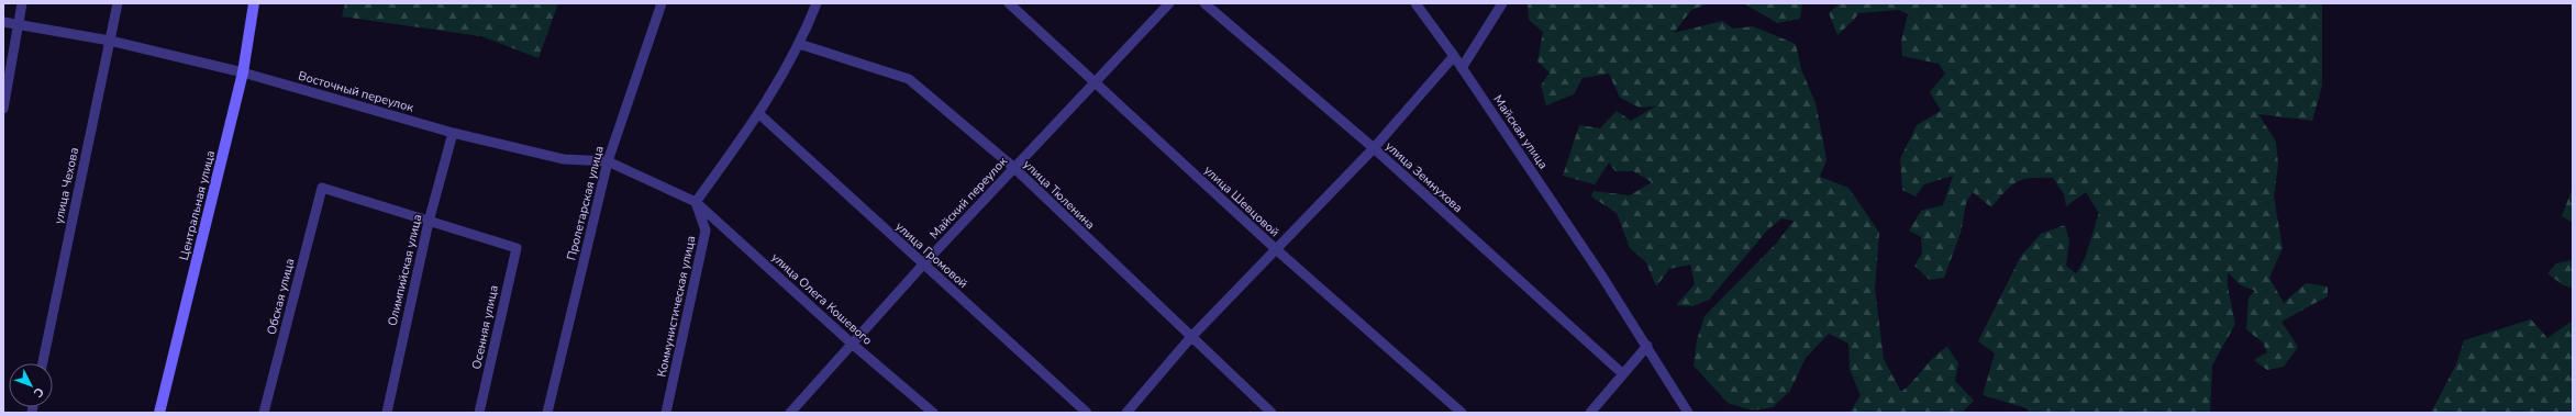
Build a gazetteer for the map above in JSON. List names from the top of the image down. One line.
{"streets":{"main road":["Центральная улица"],"street":["Восточный переулок","Майская улица","улица Земнухова","улица Чехова","улица Тюленина","Майский переулок","улица Шевцовой","Пролетарская улица","улица Громовой","Олимпийская улица","Обская улица","улица Олега Кошевого","Коммунистическая улица","Осенняя улица"]},"crossings":[["Восточный переулок","улица Чехова"],["Восточный переулок","Пролетарская улица"],["Восточный переулок","Центральная улица"],["Восточный переулок","Олимпийская улица"],["Восточный переулок","улица Олега Кошевого"],["Восточный переулок","Коммунистическая улица"],["улица Тюленина","Майский переулок"],["Майский переулок","улица Шевцовой"],["Майский переулок","улица Громовой"],["Майский переулок","улица Олега Кошевого"],["Олимпийская улица","Обская улица"],["Олимпийская улица","Осенняя улица"],["Обская улица","Осенняя улица"],["улица Олега Кошевого","Коммунистическая улица"]],"north":"bottom right"}
